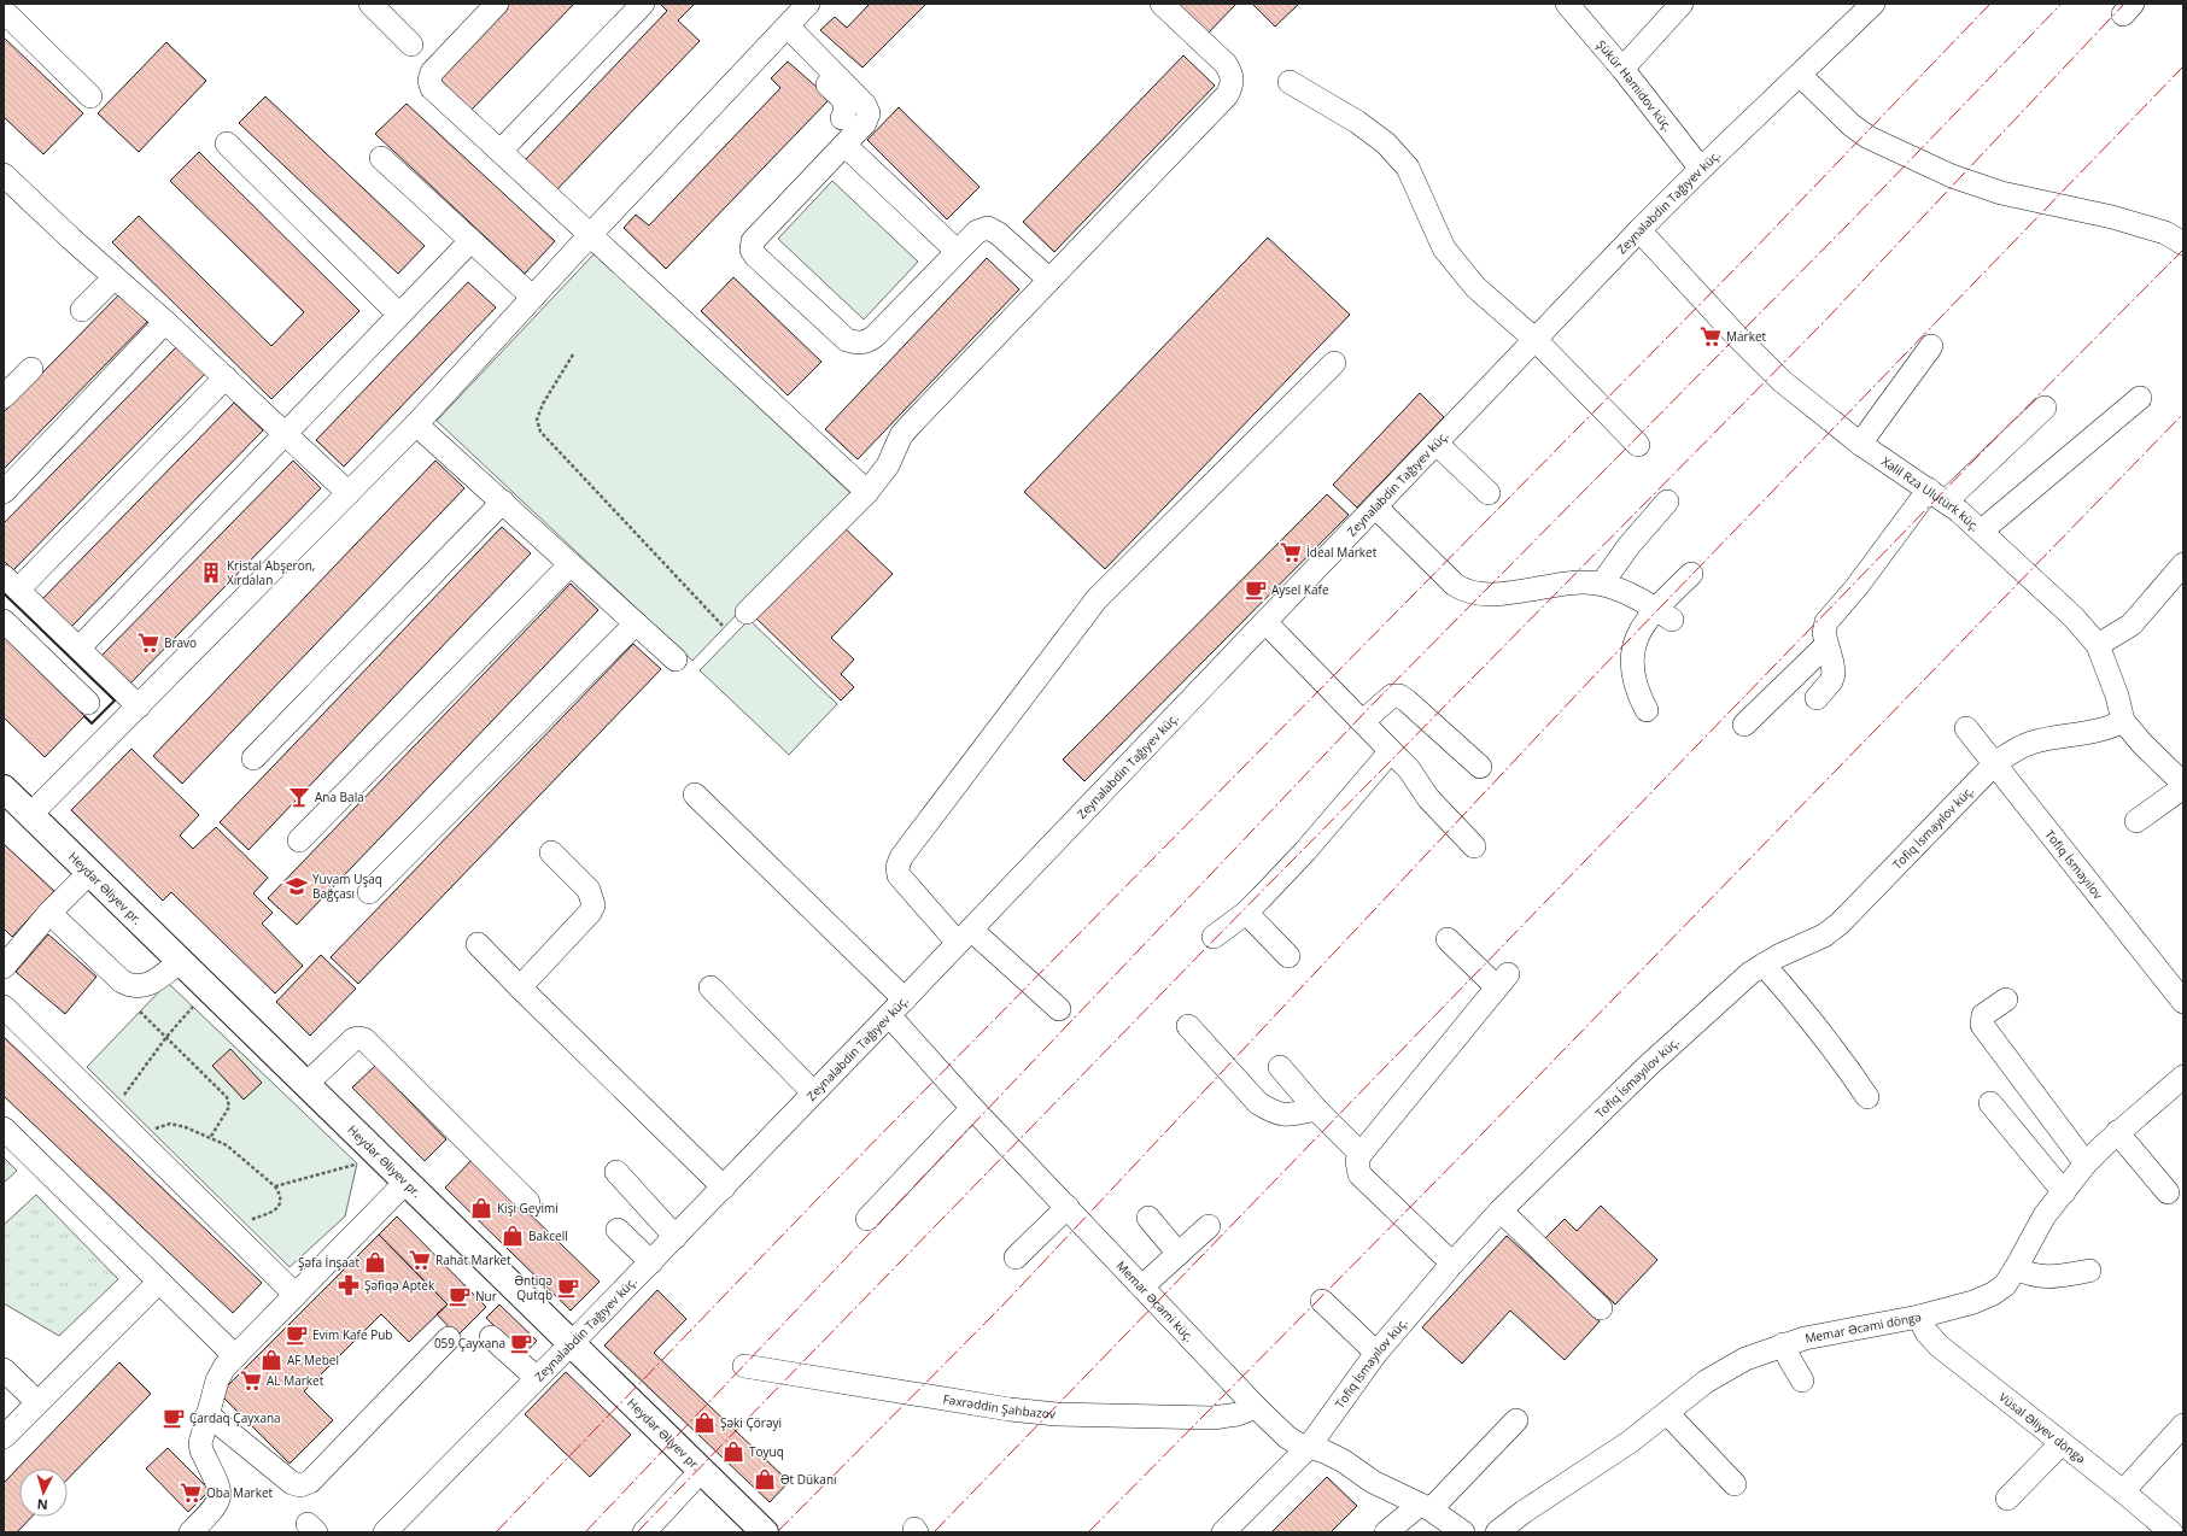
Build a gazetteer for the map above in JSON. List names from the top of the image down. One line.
{"streets":{"main road":["Heydər Əliyev pr."],"street":["Şükür Həmidov küç.","Zeynalabdin Tağıyev küç.","Xəlil Rza Ulutürk küç.","Tofiq İsmayılov küç.","Tofiq İsmayılov","Memar Əcəmi küç.","Memar Əcəmi döngə","Fəxrəddin Şahbazov","Vüsal Əliyev döngə"]},"crossings":[["Şükür Həmidov küç.","Zeynalabdin Tağıyev küç."],["Zeynalabdin Tağıyev küç.","Xəlil Rza Ulutürk küç."],["Zeynalabdin Tağıyev küç.","Heydər Əliyev pr."],["Zeynalabdin Tağıyev küç.","Memar Əcəmi küç."],["Xəlil Rza Ulutürk küç.","Tofiq İsmayılov küç."],["Tofiq İsmayılov küç.","Tofiq İsmayılov"],["Tofiq İsmayılov küç.","Memar Əcəmi küç."],["Memar Əcəmi küç.","Fəxrəddin Şahbazov"],["Memar Əcəmi döngə","Vüsal Əliyev döngə"]],"places":{"supermarket":["Market","İdeal Market","Bravo","Rahat Market","AL Market","Oba Market"],"building":["Kristal Abşeron, Xırdalan"],"cafe":["Aysel Kafe","Əntiqə Qutqb","Nur","Evim Kafe Pub","059 Çayxana","Çardaq Çayxana"],"bar":["Ana Bala"],"school or university":["Yuvam Uşaq Bağçası"],"shop":["Kişi Geyimi","Bakcell","Şəfa İnşaat","AF Mebel","Şəki Çörəyi","Toyuq","Ət Dükanı"],"pharmacy":["Şəfiqə Aptek"]},"north":"bottom"}
